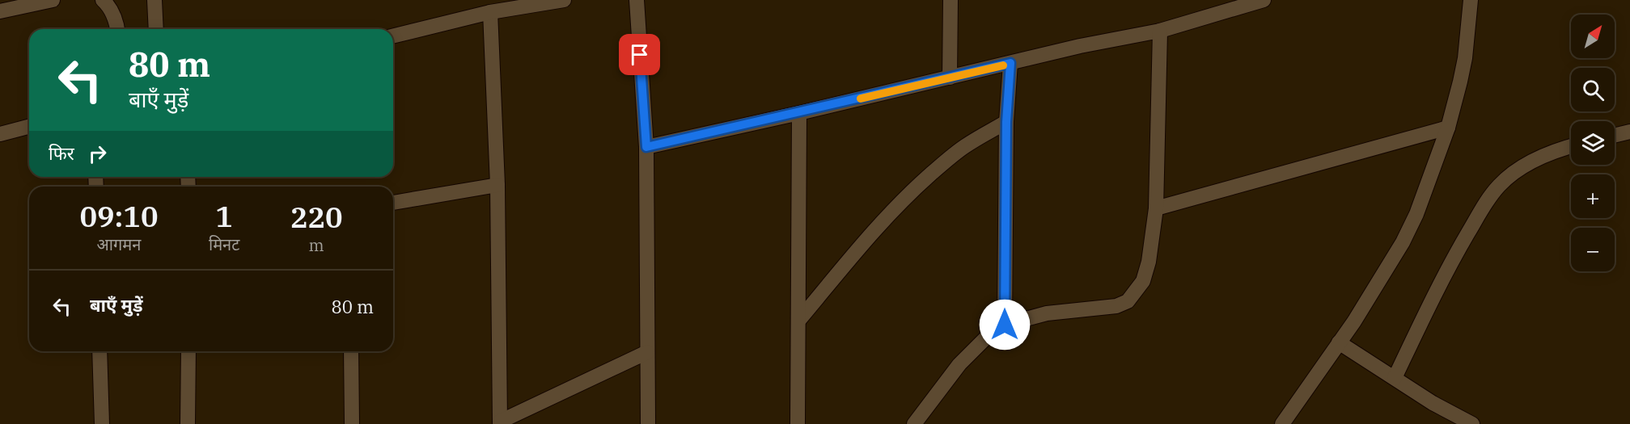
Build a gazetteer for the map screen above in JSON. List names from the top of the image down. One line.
{"north":"top right","page":{"map_buttons":["+","−"],"turn":["80 m","बाएँ मुड़ें"],"then":"फिर","eta":["09:10","आगमन","1","मिनट","220","m"],"list":[{"name":"बाएँ मुड़ें","value":"80 m"}]}}
